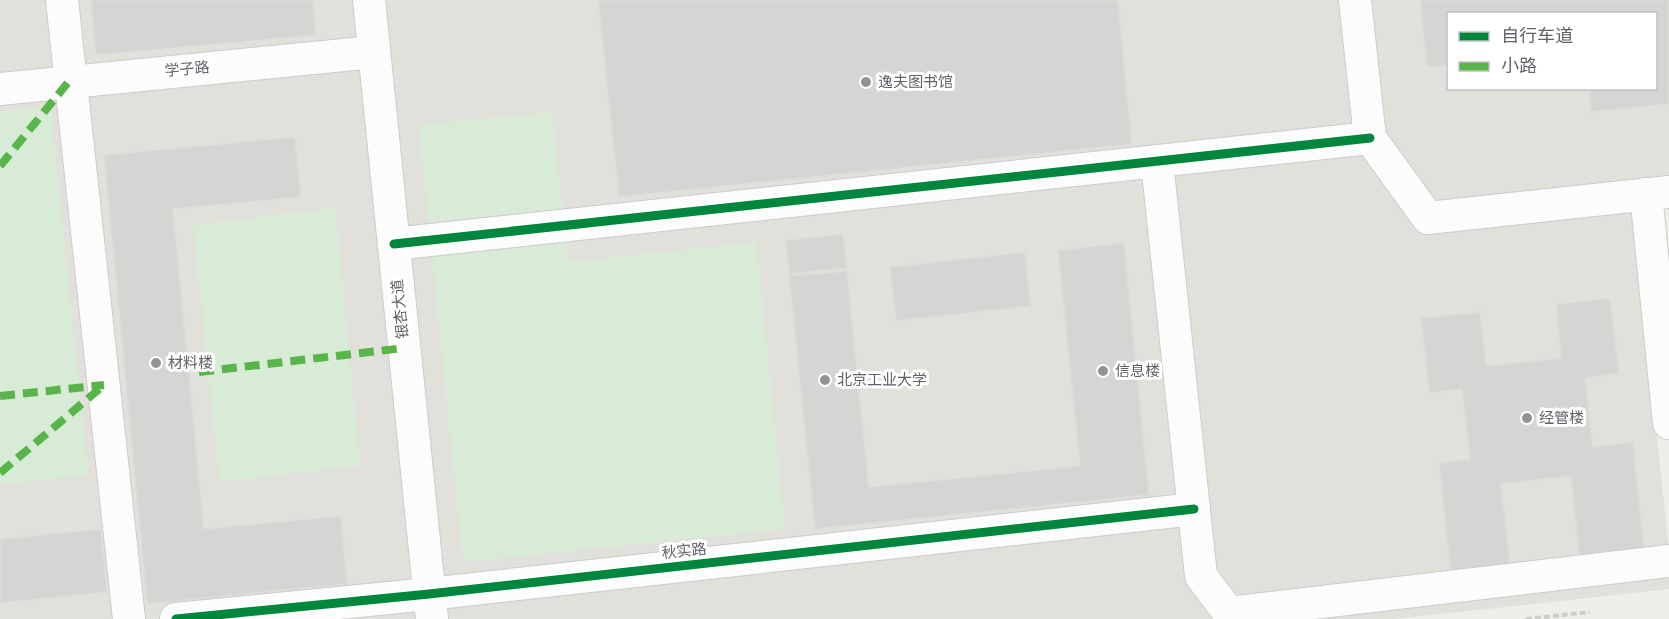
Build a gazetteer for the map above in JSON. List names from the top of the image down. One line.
{"streets":{"street":["学子路","银杏大道","秋实路"]},"crossings":[["学子路","银杏大道"],["银杏大道","秋实路"]],"places":["逸夫图书馆","材料楼","信息楼","北京工业大学","经管楼"],"legend":["自行车道","小路"]}
